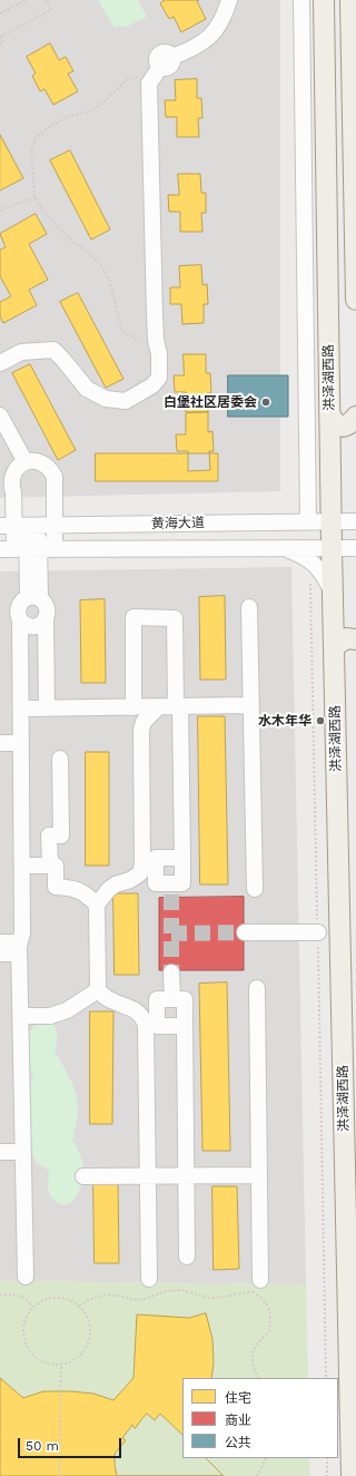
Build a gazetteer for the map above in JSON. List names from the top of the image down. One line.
{"streets":{"main road":["洪泽湖西路"],"street":["黄海大道"]},"crossings":[["洪泽湖西路","黄海大道"]],"places":["白堡社区居委会","水木年华"],"legend":["住宅","商业","公共"],"scale_bar":"50 m"}
